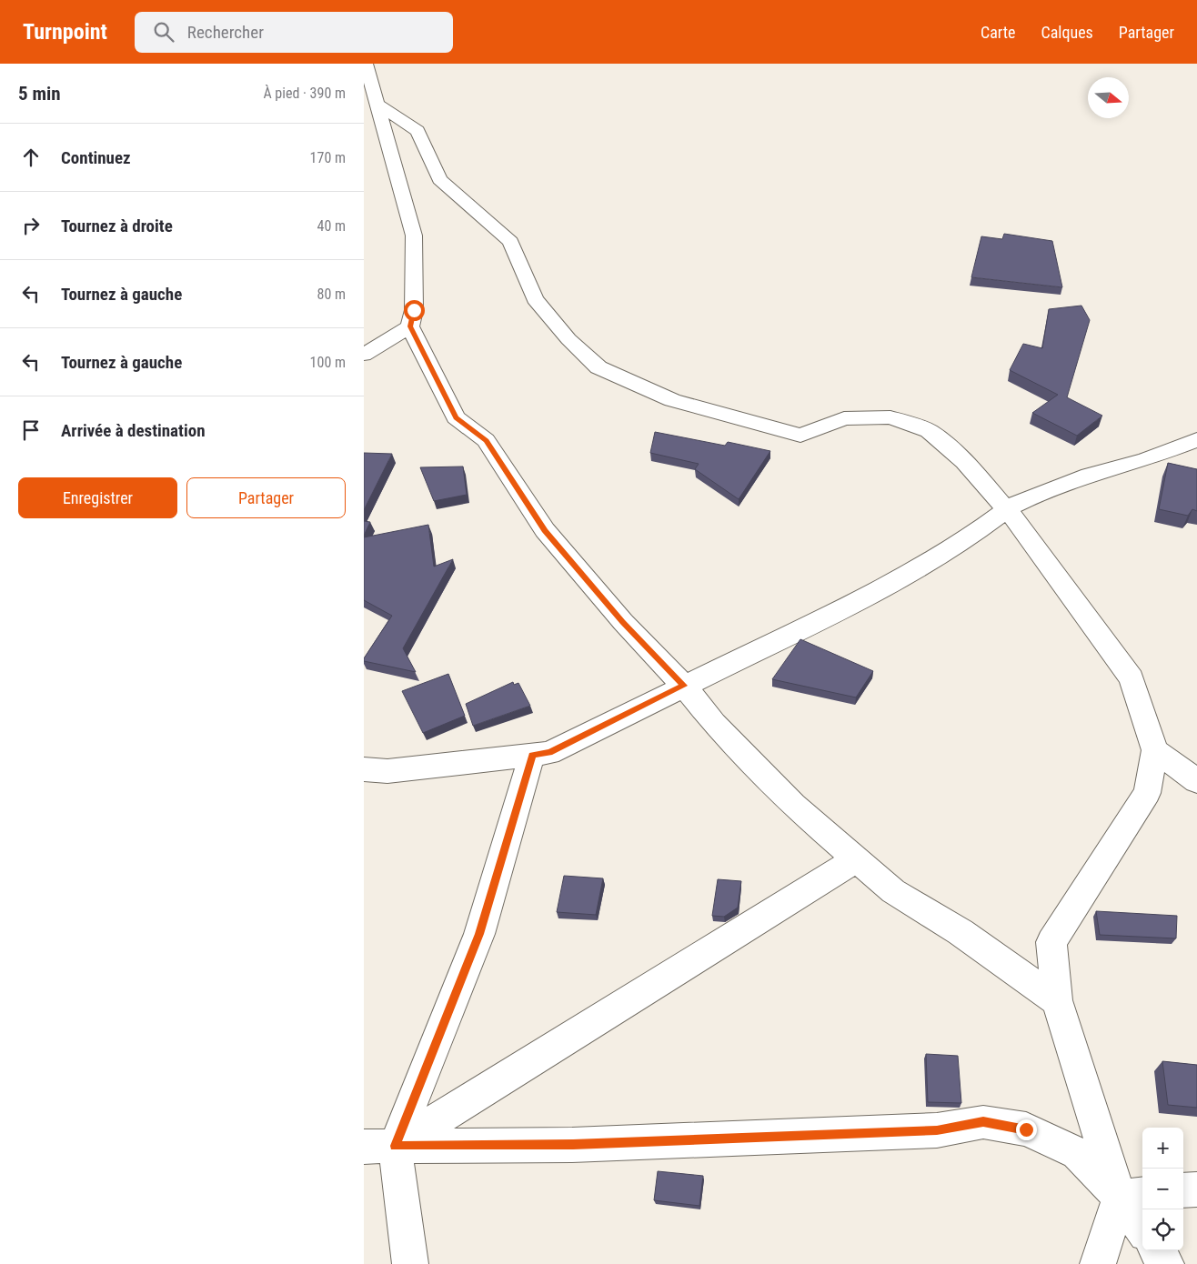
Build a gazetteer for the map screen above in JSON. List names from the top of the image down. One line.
{"north":"right","page":{"header":"Turnpoint","search":"Rechercher","nav":["Carte","Calques","Partager"],"heading":["5 min","À pied · 390 m"],"list":[["Continuez","170 m"],["Tournez à droite","40 m"],["Tournez à gauche","80 m"],["Tournez à gauche","100 m"],"Arrivée à destination"],"buttons":["Enregistrer","Partager"],"map_buttons":["+","−"]}}
